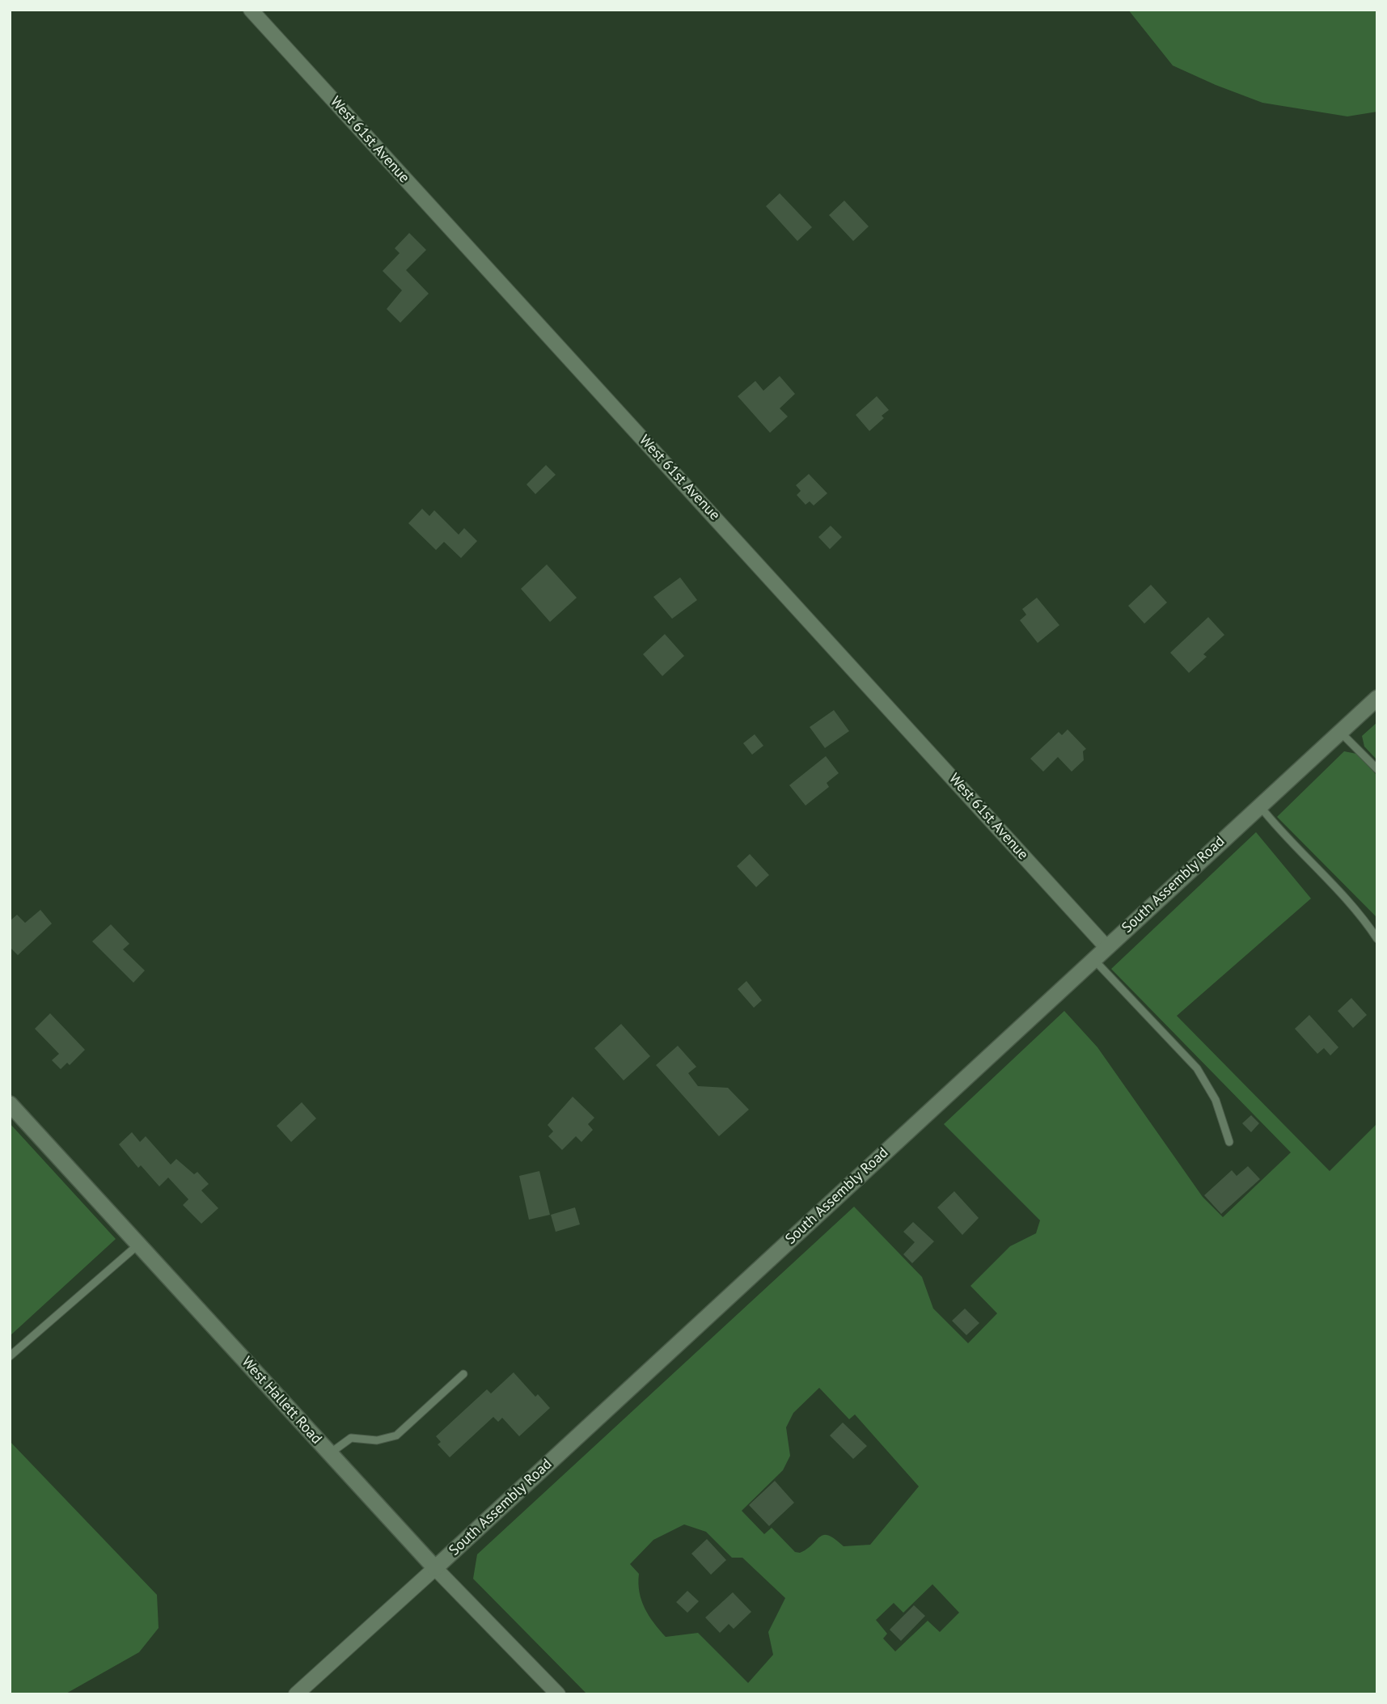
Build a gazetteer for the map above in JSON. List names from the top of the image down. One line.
{"streets":{"street":["West 61st Avenue","South Assembly Road","West Hallett Road"]},"crossings":[["West 61st Avenue","South Assembly Road"],["South Assembly Road","West Hallett Road"]]}
